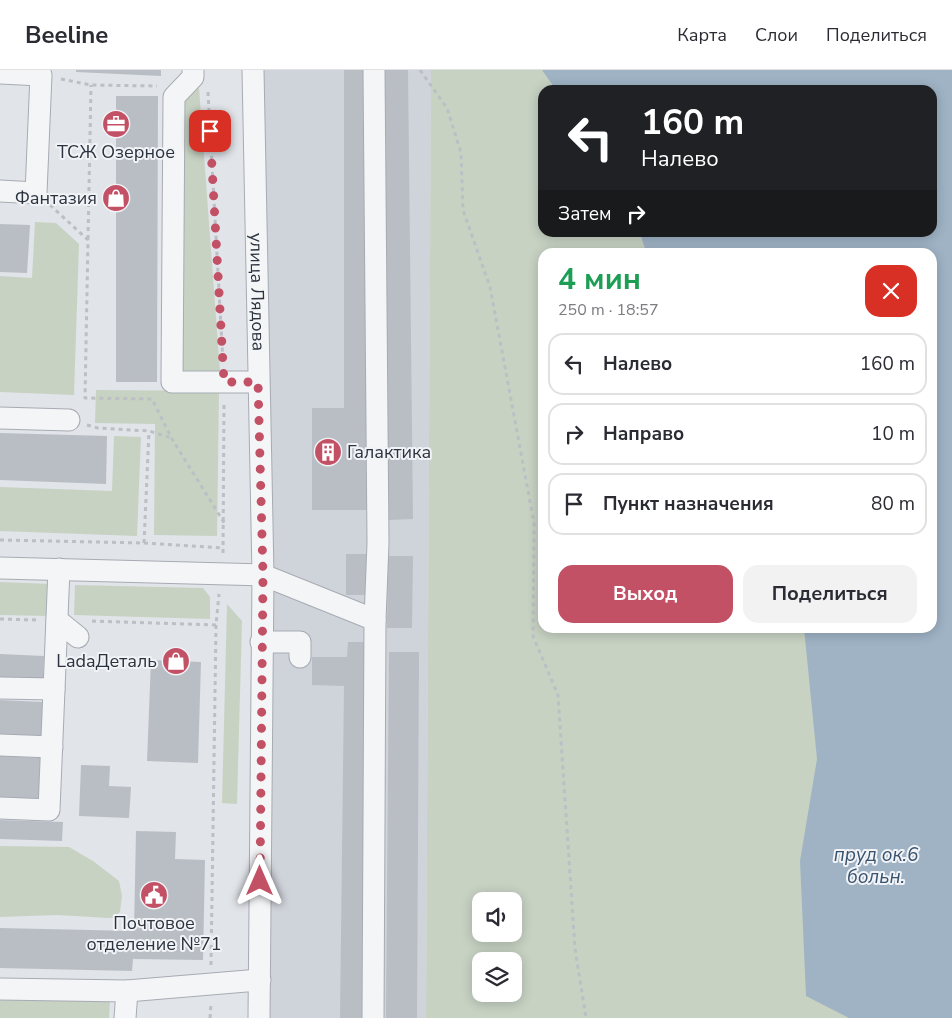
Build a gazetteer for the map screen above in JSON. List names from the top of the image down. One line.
{"streets":{"street":["улица Лядова"]},"water":["пруд ок.6 больн."],"places":{"office":["ТСЖ Озерное"],"shop":["Фантазия","LadaДеталь"],"building":["Галактика"],"public building":["Почтовое отделение №71"]},"page":{"header":"Beeline","nav":["Карта","Слои","Поделиться"],"turn":["160 m","Налево"],"then":"Затем","heading":["4 мин","250 m · 18:57"],"list":[{"name":"Налево","value":"160 m"},{"name":"Направо","value":"10 m"},{"name":"Пункт назначения","value":"80 m"}],"buttons":["Выход","Поделиться"]}}
